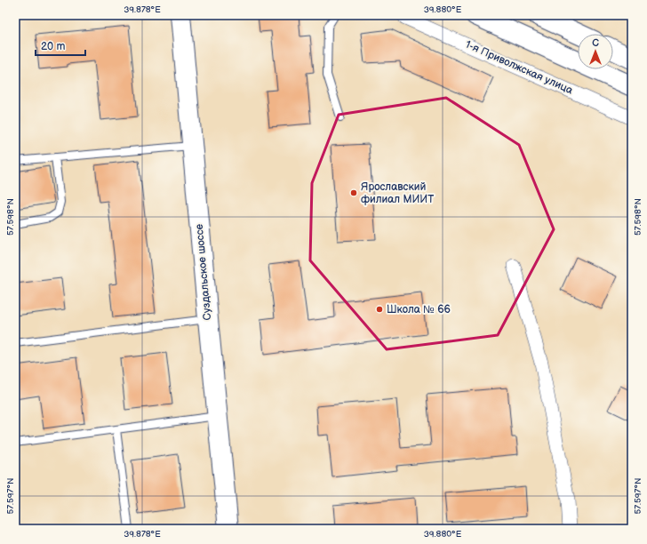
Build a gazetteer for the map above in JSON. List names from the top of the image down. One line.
{"streets":{"main road":["Суздальское шоссе"],"street":["1-я Приволжская улица"]},"places":["Ярославский филиал МИИТ","Школа № 66"],"scale_bar":"20 m","north":"top","coordinates":["39.878°E","39.880°E","57.598°N","57.597°N"]}
